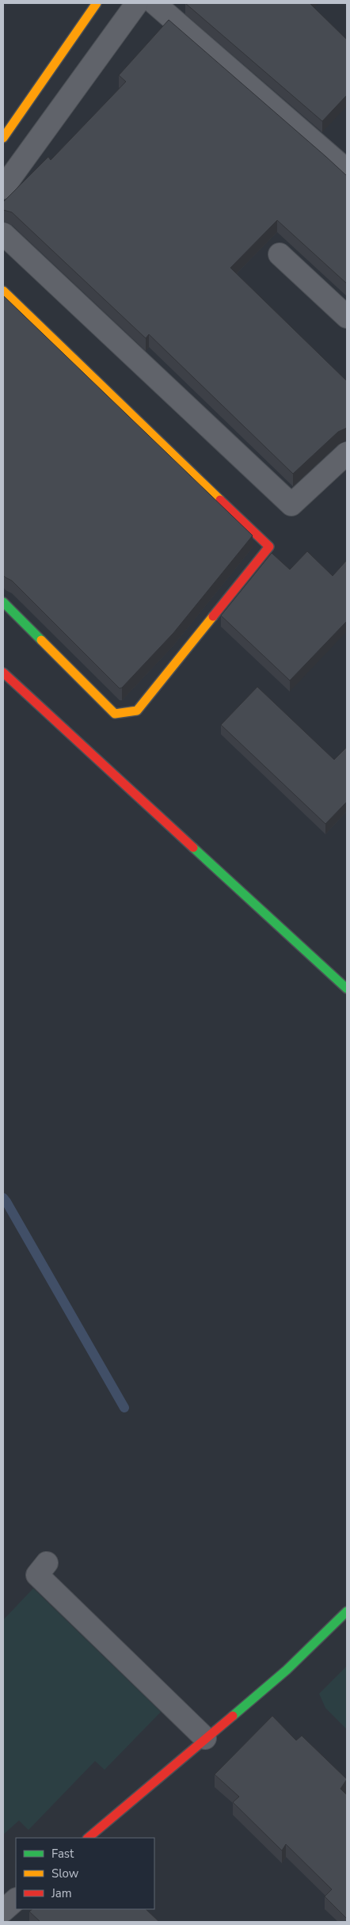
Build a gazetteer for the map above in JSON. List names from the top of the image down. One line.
{"legend":["Fast","Slow","Jam"]}
